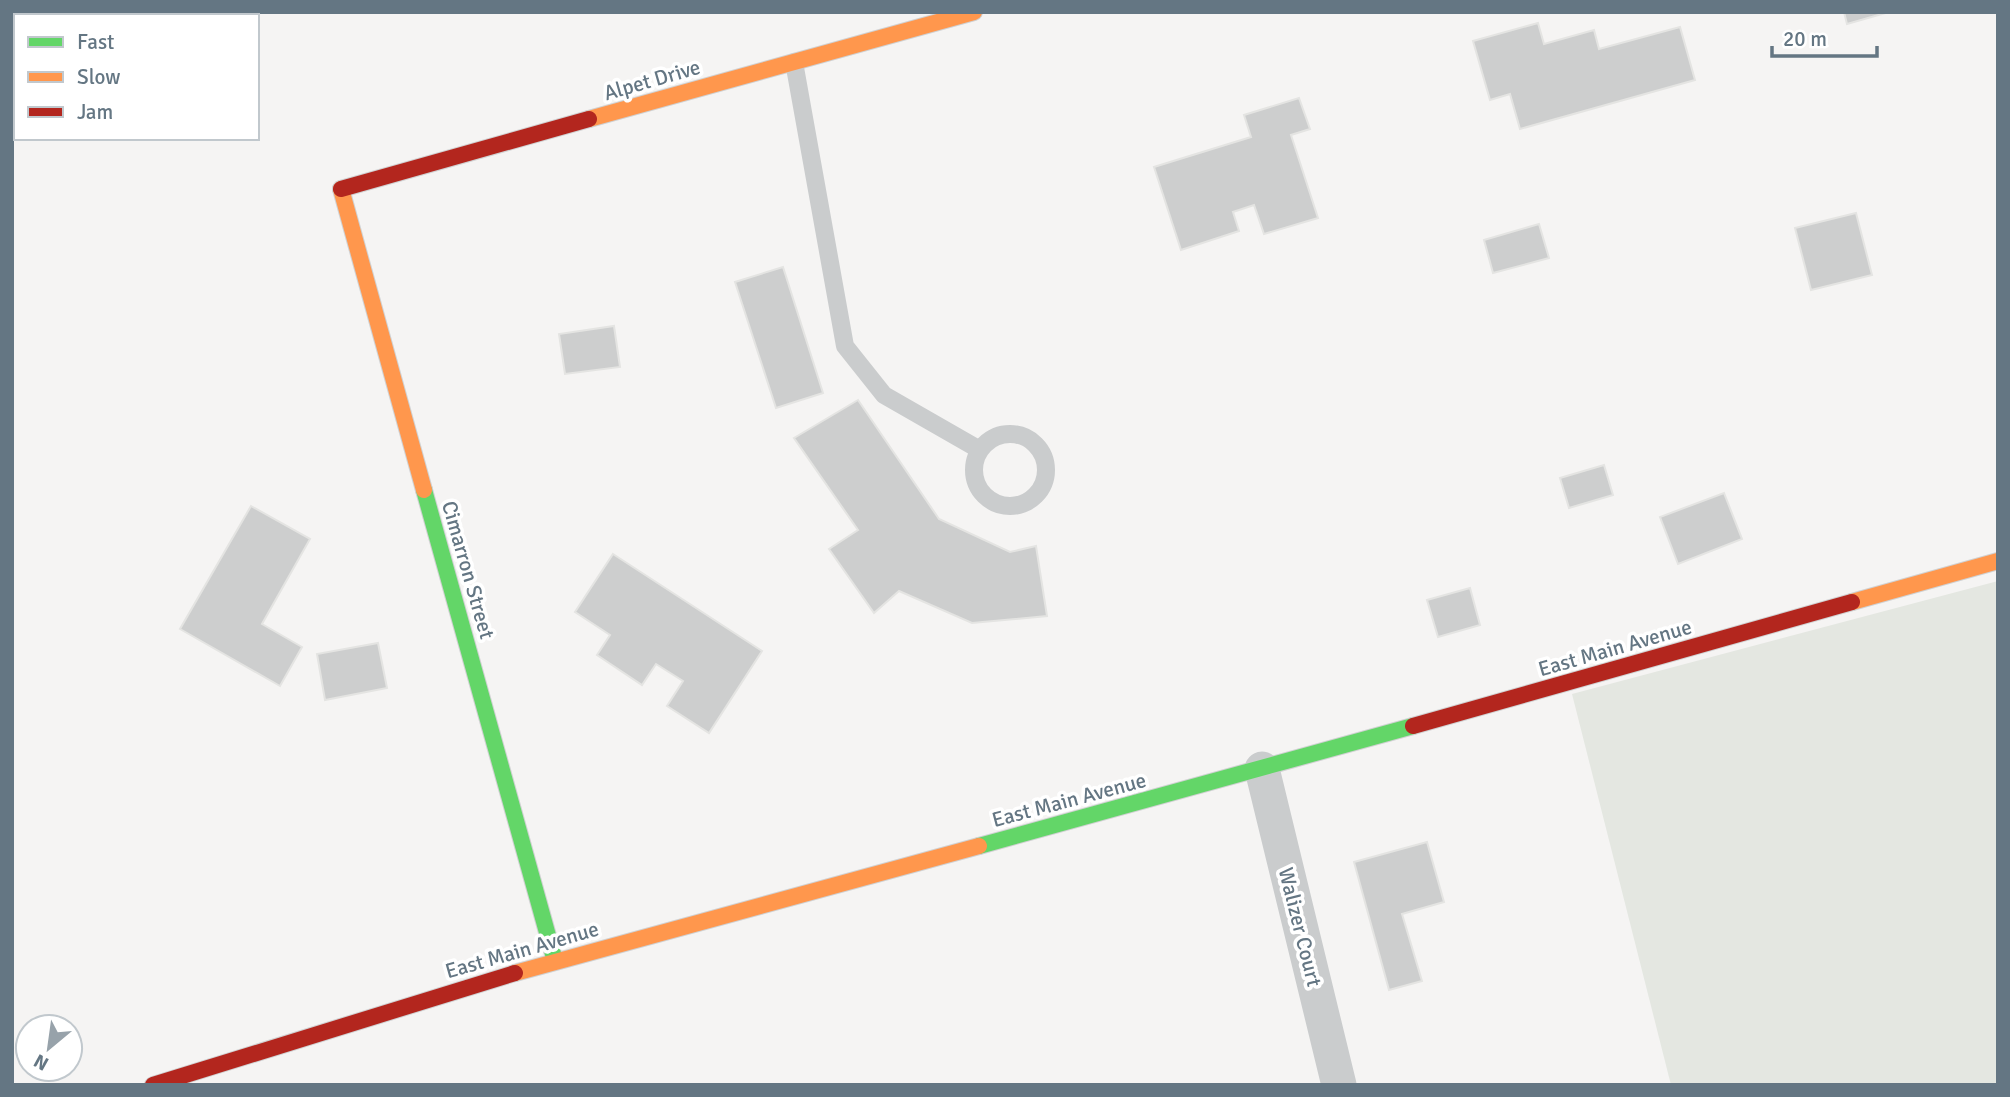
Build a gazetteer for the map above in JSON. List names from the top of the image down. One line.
{"streets":{"street":["Alpet Drive","Cimarron Street","East Main Avenue","Walizer Court"]},"crossings":[["Alpet Drive","Cimarron Street"],["Cimarron Street","East Main Avenue"],["East Main Avenue","Walizer Court"]],"legend":["Fast","Slow","Jam"],"scale_bar":"20 m","north":"bottom left"}
